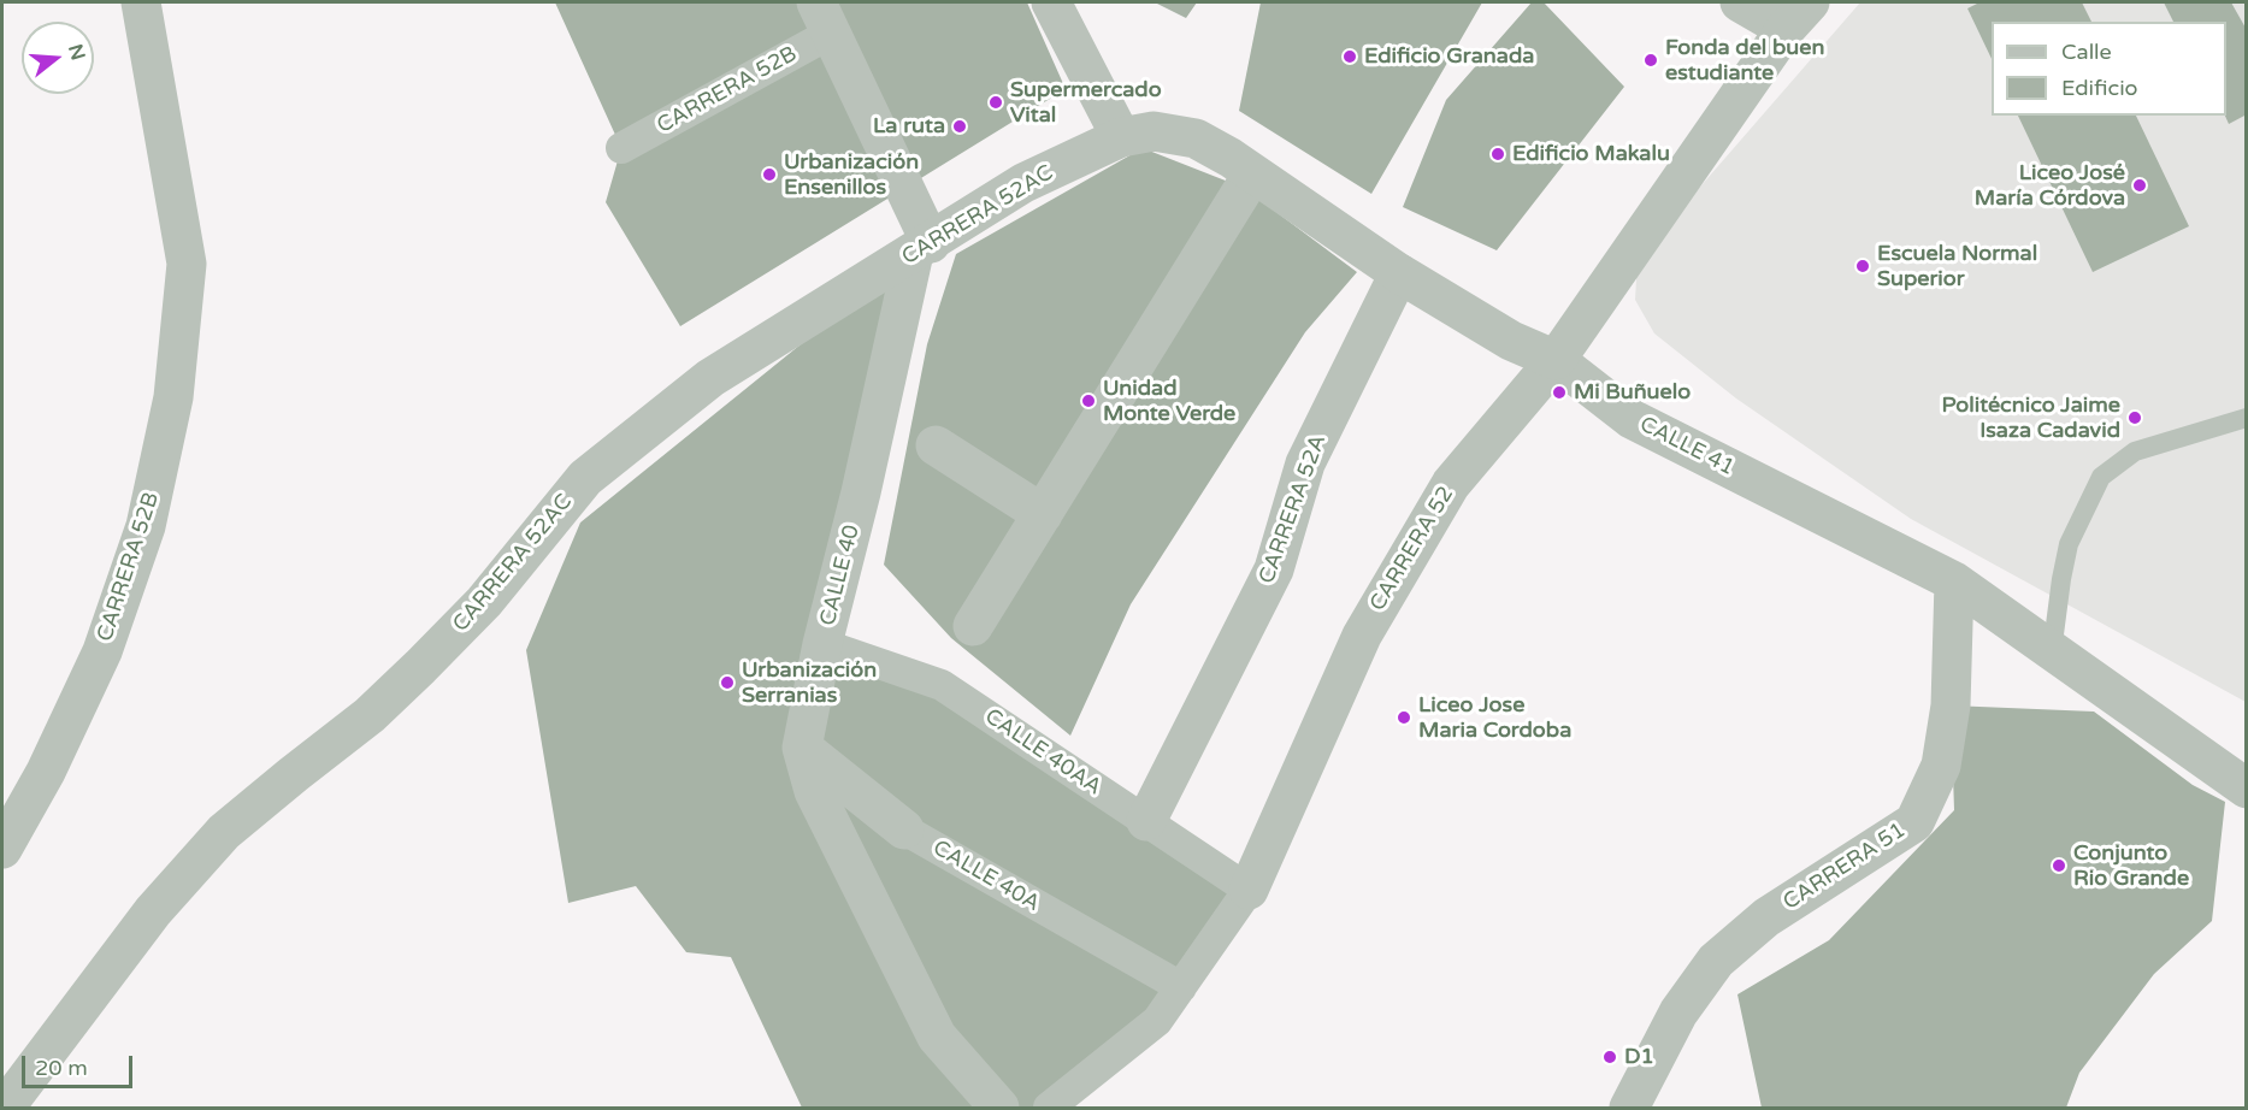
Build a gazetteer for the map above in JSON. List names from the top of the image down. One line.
{"streets":{"street":["CARRERA 52B","CARRERA 52AC","CALLE 41","CARRERA 52A","CARRERA 52","CALLE 40","CALLE 40AA","CARRERA 51","CALLE 40A"]},"crossings":[["CARRERA 52AC","CALLE 41"],["CARRERA 52AC","CALLE 40"],["CALLE 41","CARRERA 52A"],["CALLE 41","CARRERA 52"],["CALLE 41","CARRERA 51"],["CARRERA 52A","CALLE 40AA"],["CARRERA 52","CALLE 40AA"],["CARRERA 52","CALLE 40A"],["CALLE 40","CALLE 40AA"],["CALLE 40","CALLE 40A"]],"places":["Edificio Granada","Fonda del buen estudiante","Supermercado Vital","La ruta","Edificio Makalu","Urbanización Ensenillos","Liceo José María Córdova","Escuela Normal Superior","Mi Buñuelo","Unidad Monte Verde","Politécnico Jaime Isaza Cadavid","Urbanización Serranias","Liceo Jose Maria Cordoba","Conjunto Rio Grande","D1"],"legend":["Calle","Edificio"],"scale_bar":"20 m","north":"right"}
